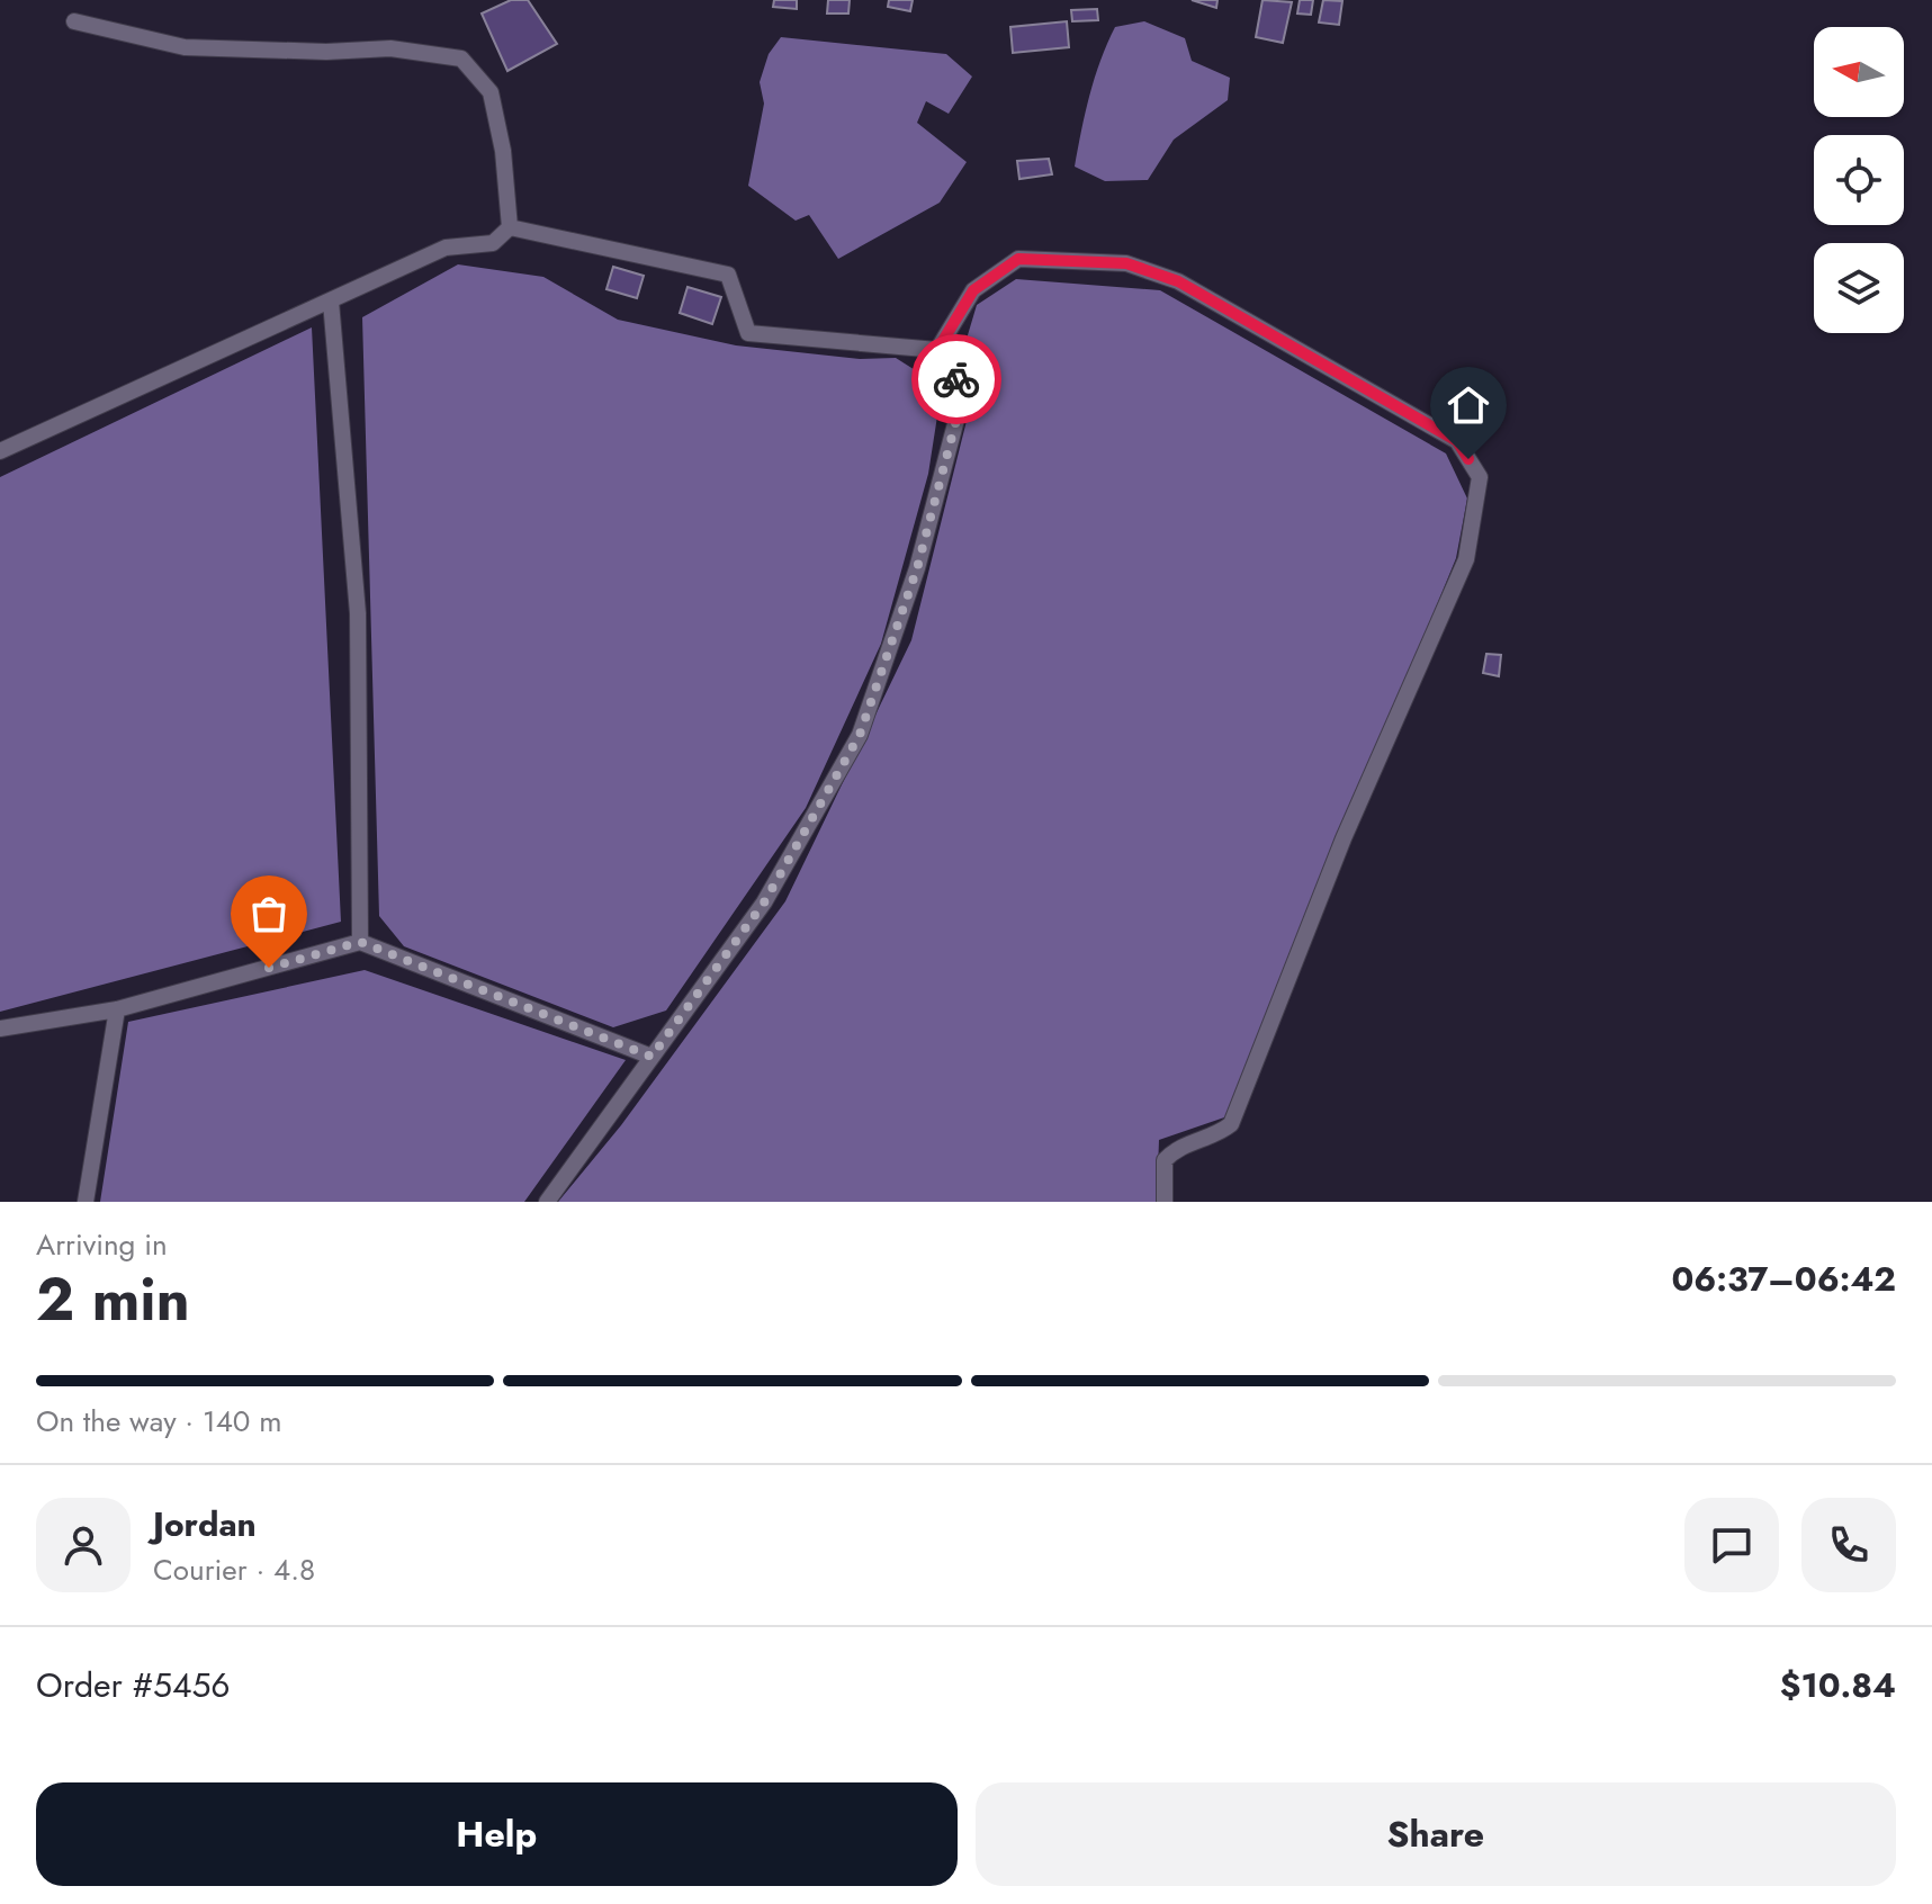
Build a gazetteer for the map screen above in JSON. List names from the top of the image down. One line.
{"north":"left","page":{"heading":["2 min","Arriving in","06:37–06:42"],"panel":["Jordan","Courier · 4.8","Order #5456","$10.84"],"bar":"On the way · 140 m","buttons":["Help","Share"]}}
